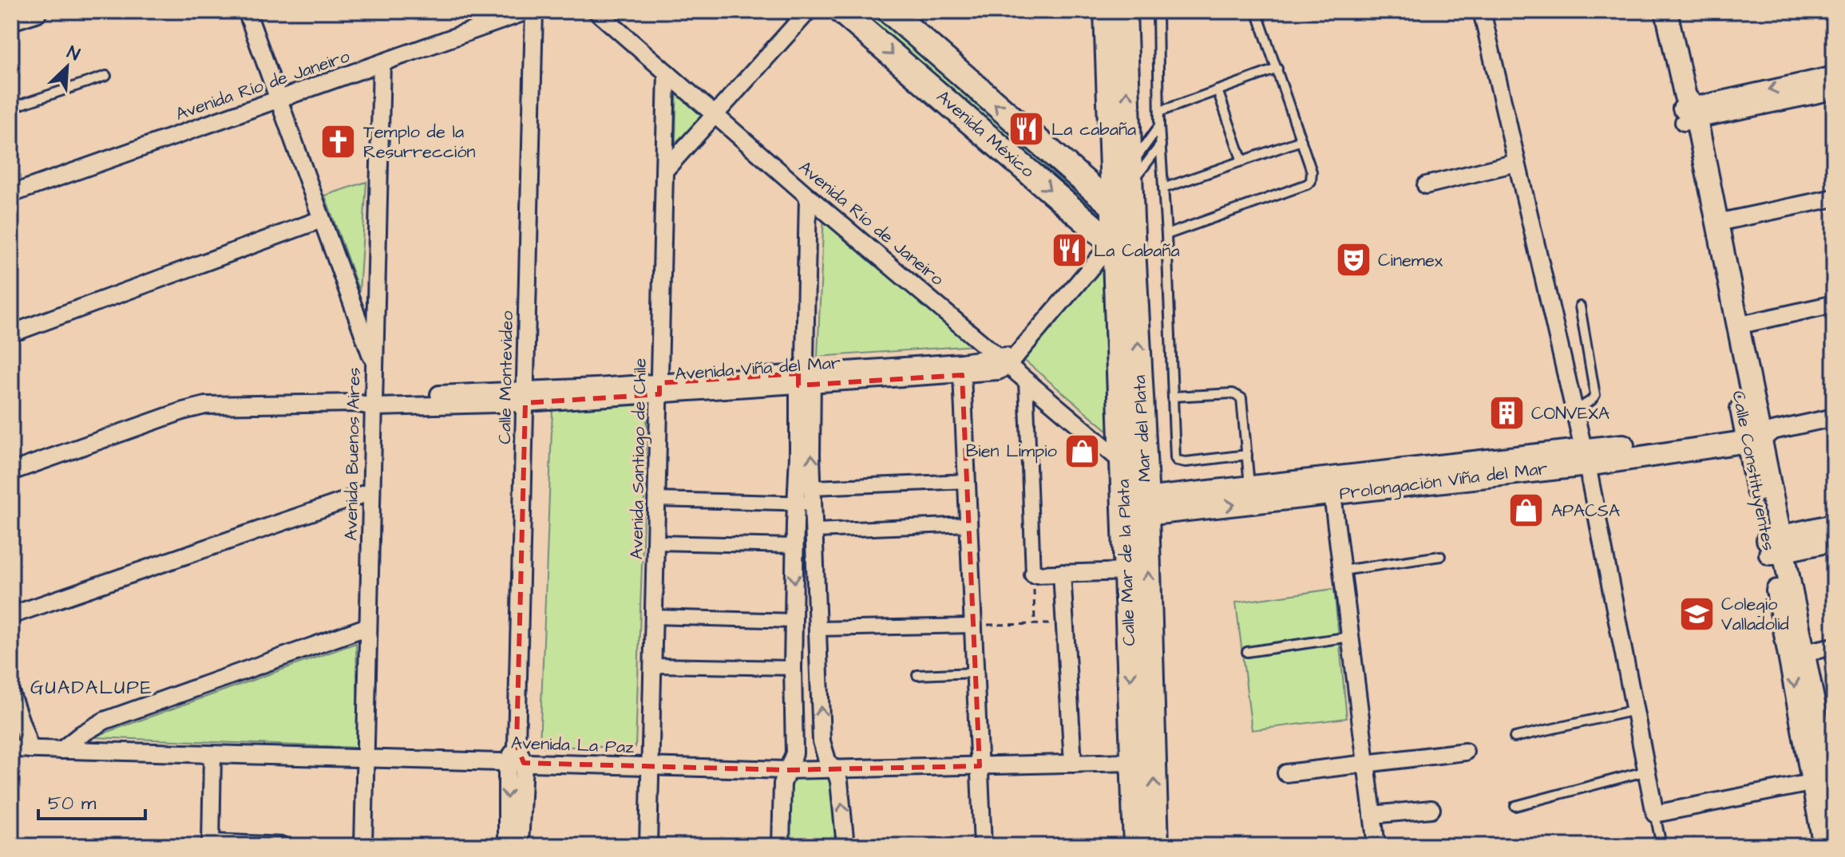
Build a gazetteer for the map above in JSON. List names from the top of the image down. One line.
{"streets":{"main road":["Avenida México","Mar del Plata","Calle Mar de la Plata"],"street":["Avenida Río de Janeiro","Avenida Viña del Mar","Calle Montevideo","Avenida Buenos Aires","Avenida Santiago de Chile","Calle Constituyentes","Prolongación Viña del Mar","Avenida La Paz"]},"crossings":[["Avenida Río de Janeiro","Avenida Viña del Mar"],["Avenida Río de Janeiro","Avenida Buenos Aires"],["Avenida Río de Janeiro","Avenida Santiago de Chile"],["Avenida Río de Janeiro","Calle Mar de la Plata"],["Avenida México","Mar del Plata"],["Avenida México","Calle Mar de la Plata"],["Avenida Viña del Mar","Calle Montevideo"],["Avenida Viña del Mar","Avenida Buenos Aires"],["Avenida Viña del Mar","Avenida Santiago de Chile"],["Calle Montevideo","Avenida La Paz"],["Mar del Plata","Prolongación Viña del Mar"],["Mar del Plata","Calle Mar de la Plata"],["Avenida Buenos Aires","Avenida La Paz"],["Avenida Santiago de Chile","Avenida La Paz"],["Calle Constituyentes","Prolongación Viña del Mar"],["Prolongación Viña del Mar","Calle Mar de la Plata"],["Calle Mar de la Plata","Avenida La Paz"]],"one_way":["Mar del Plata"],"districts":["GUADALUPE"],"places":{"restaurant":["La cabaña","La Cabaña"],"church":["Templo de la Resurrección"],"theatre":["Cinemex"],"building":["CONVEXA"],"shop":["Bien Limpio","APACSA"],"school or university":["Colegio Valladolid"]},"scale_bar":"50 m","north":"top right"}
